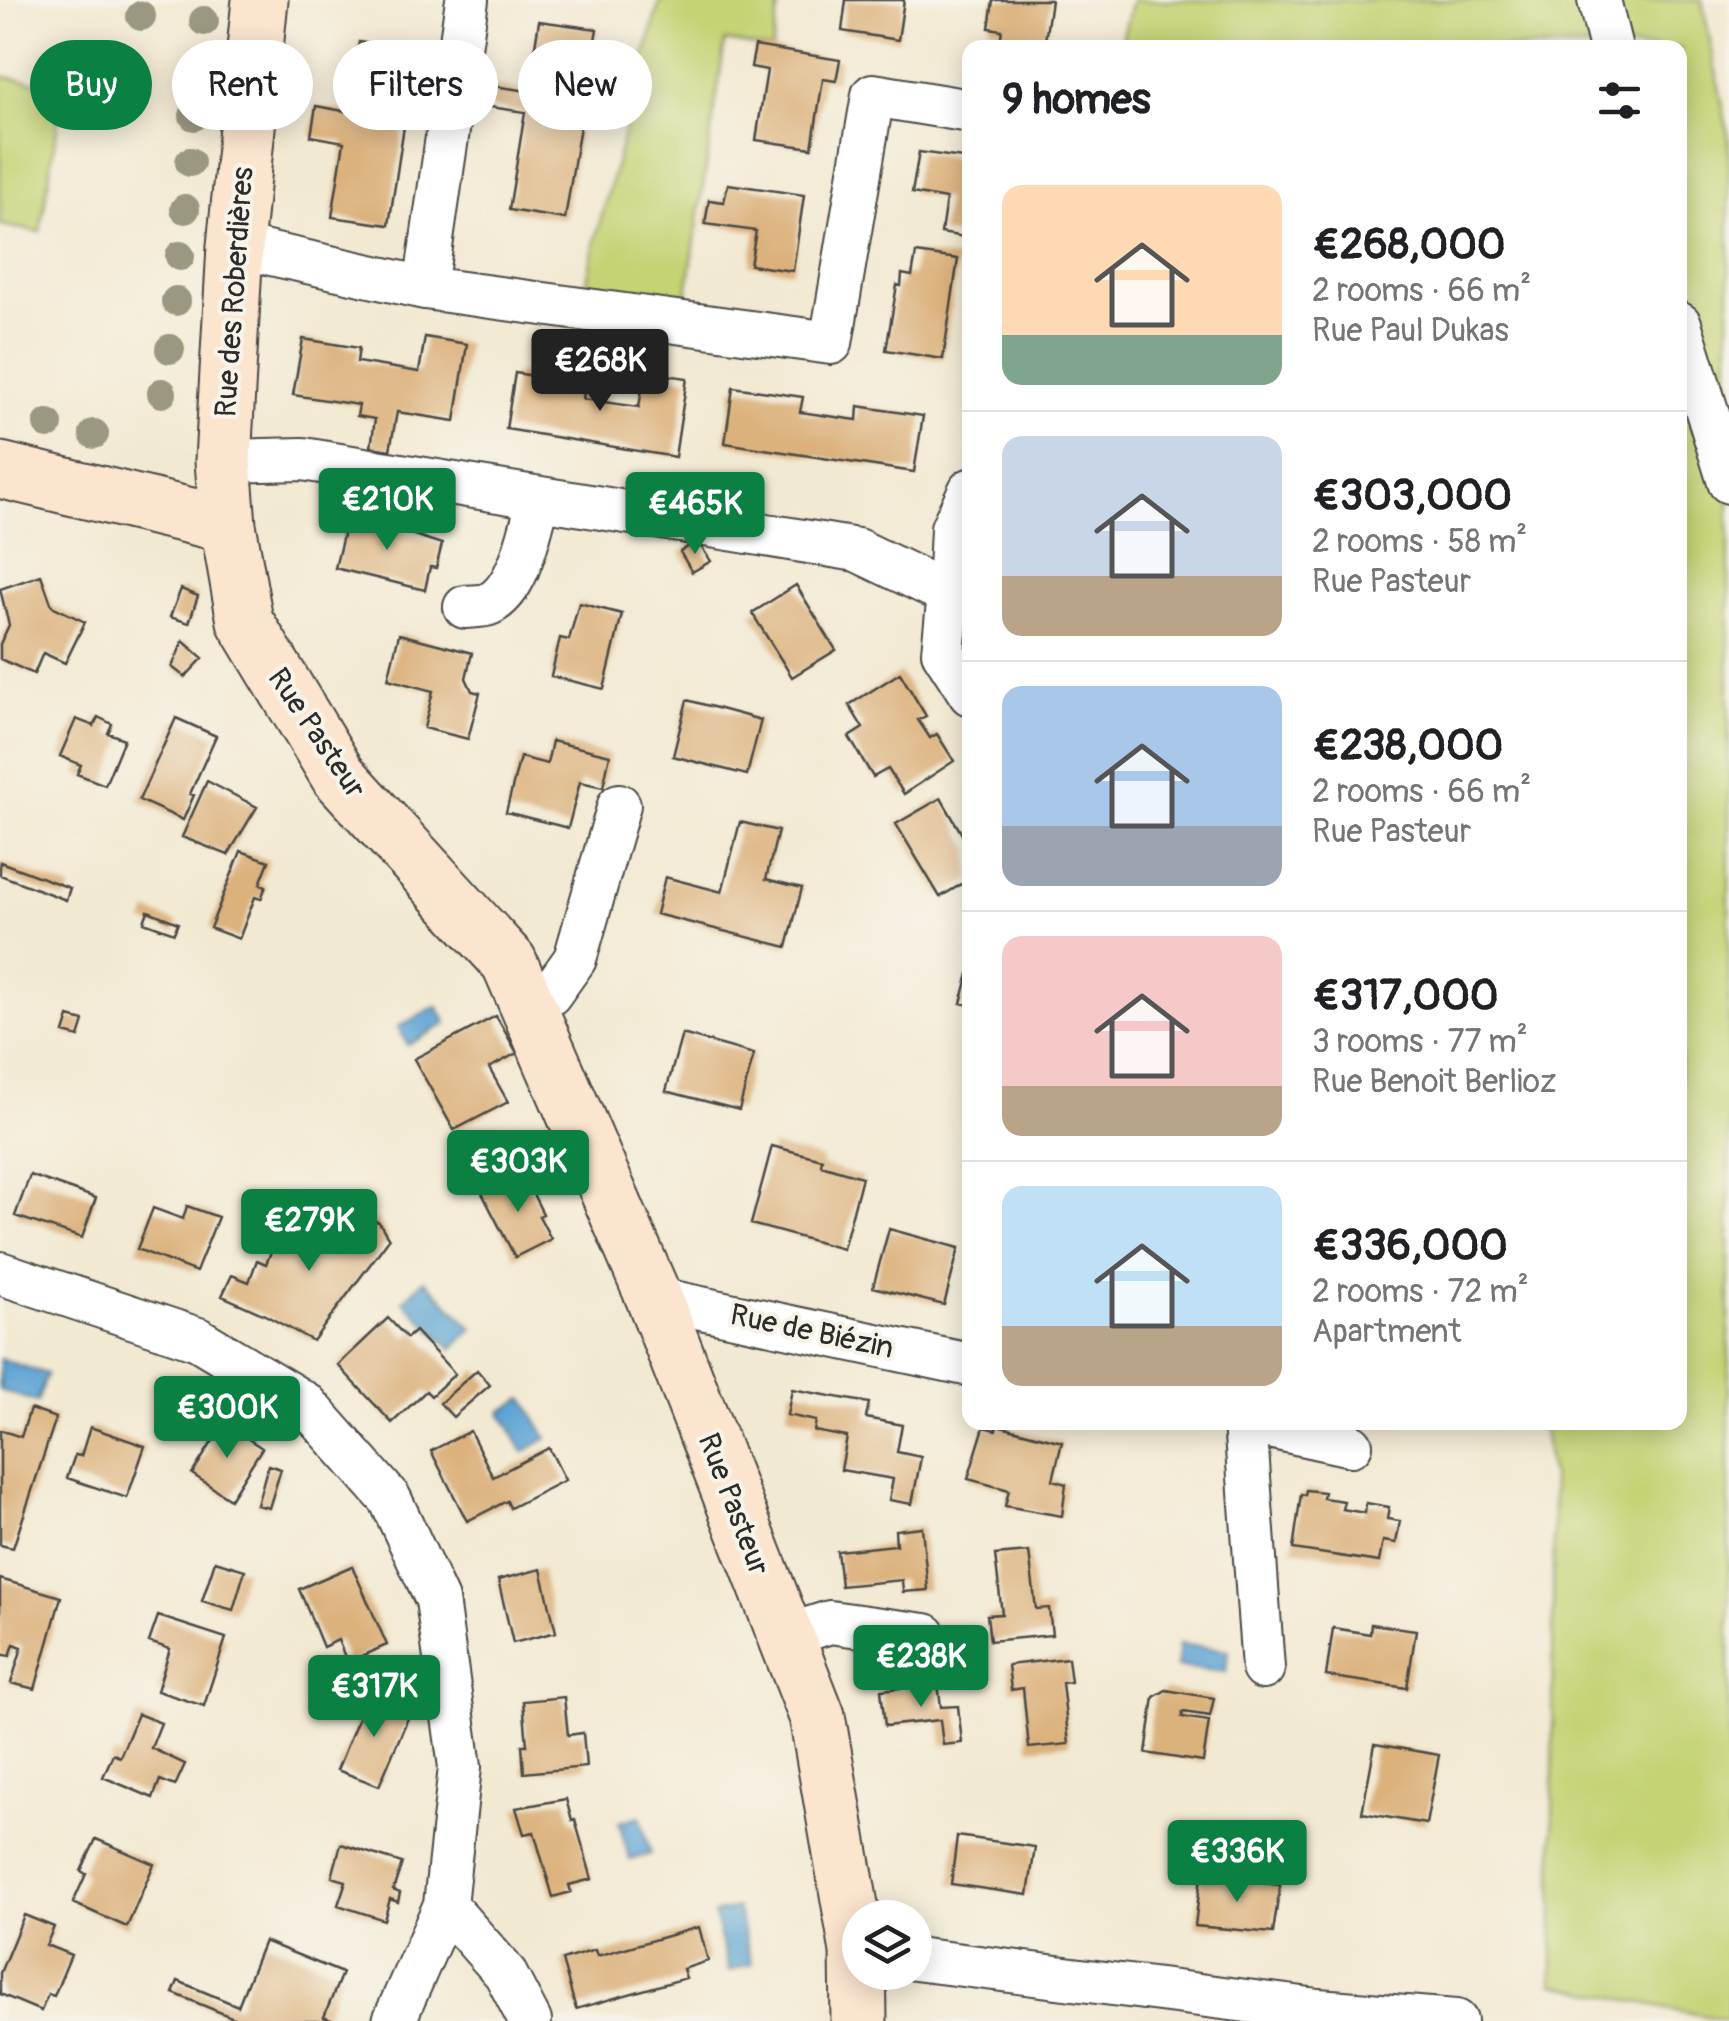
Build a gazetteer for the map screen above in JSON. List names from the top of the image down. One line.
{"streets":{"street":["Rue des Roberdières","Rue Pasteur","Rue de Biézin"]},"crossings":[["Rue des Roberdières","Rue Pasteur"],["Rue Pasteur","Rue de Biézin"]],"page":{"chip":["Buy","Rent","Filters","New"],"heading":"9 homes","list":[{"name":"€268,000","note":"2 rooms · 66 m² · Rue Paul Dukas"},{"name":"€303,000","note":"2 rooms · 58 m² · Rue Pasteur"},{"name":"€238,000","note":"2 rooms · 66 m² · Rue Pasteur"},{"name":"€317,000","note":"3 rooms · 77 m² · Rue Benoit Berlioz"},{"name":"€336,000","note":"2 rooms · 72 m² · Apartment"}],"price":["€268K","€210K","€465K","€303K","€279K","€300K","€238K","€317K","€336K"]}}
